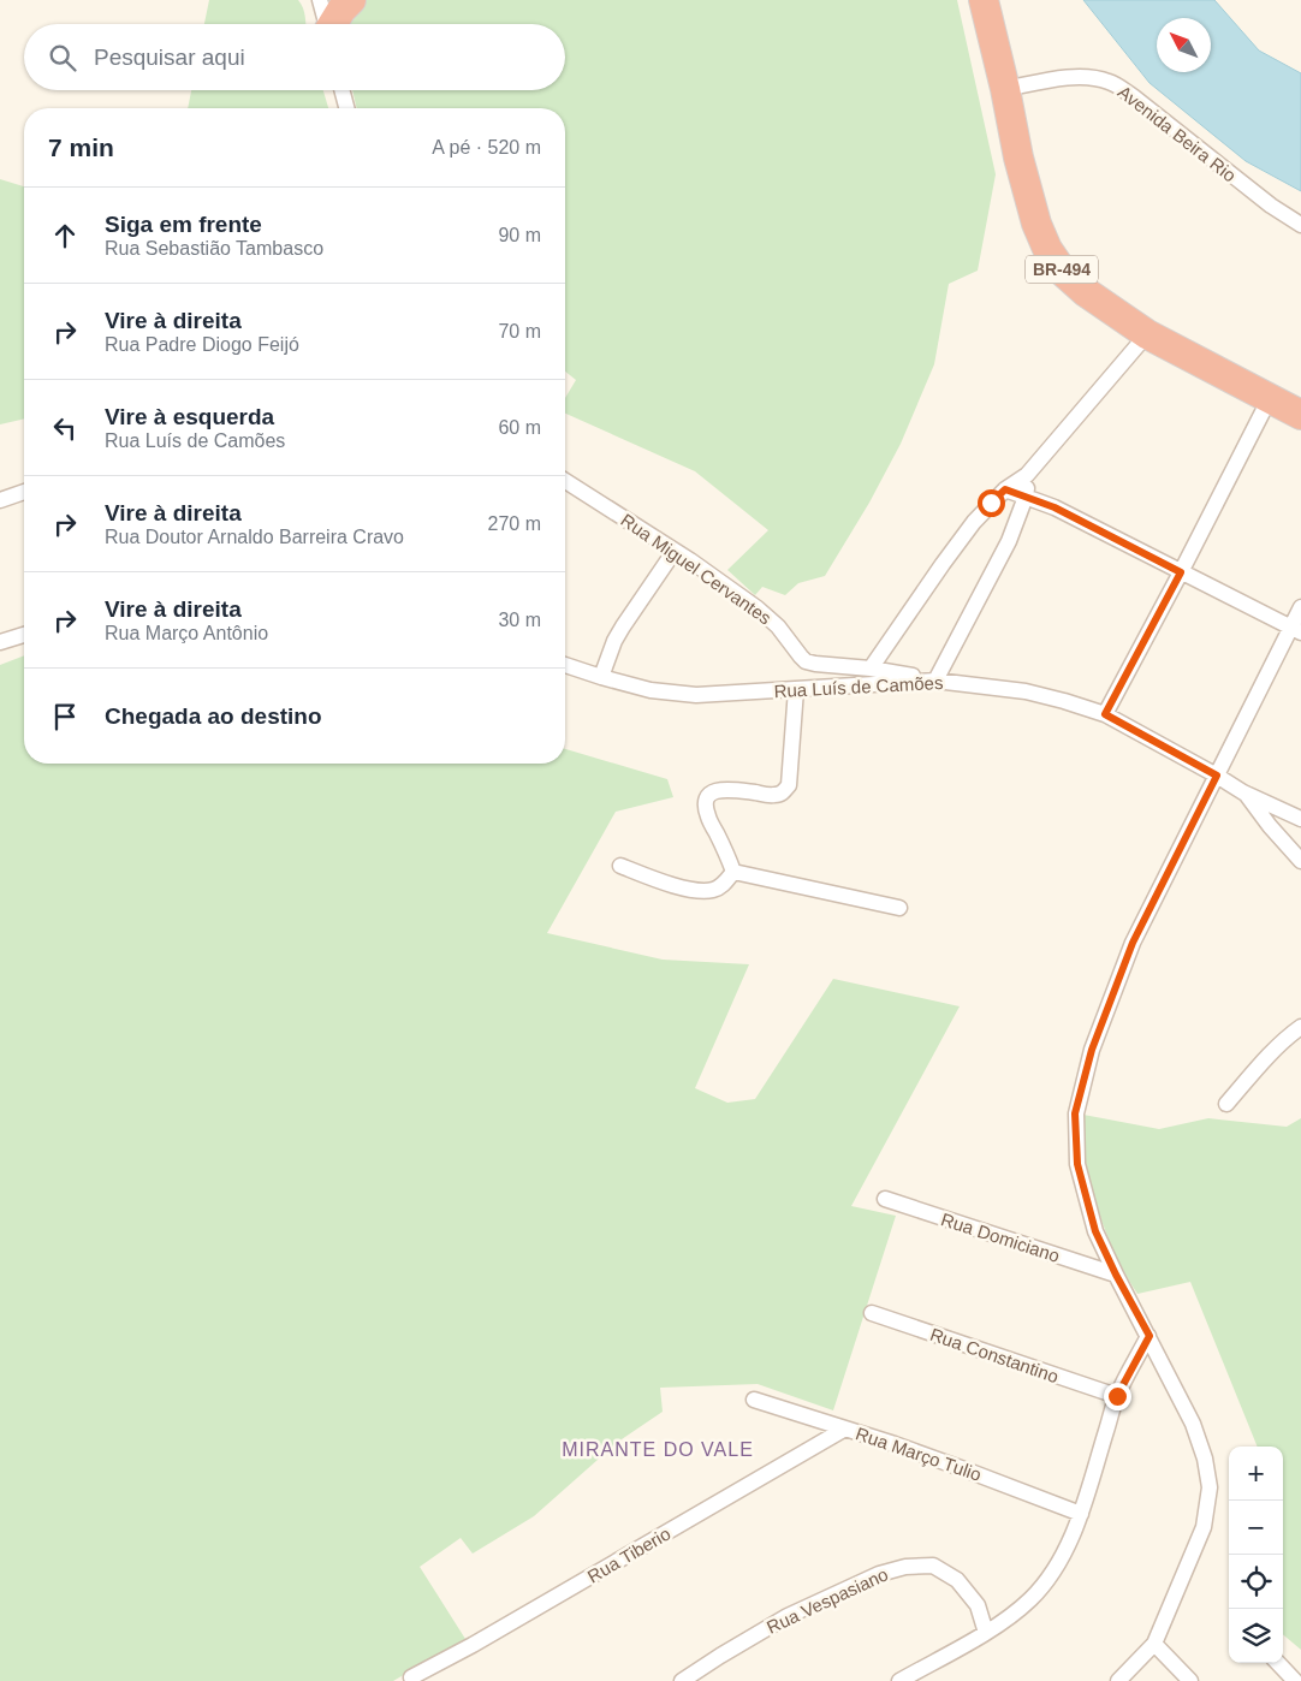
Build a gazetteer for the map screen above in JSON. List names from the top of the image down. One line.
{"streets":{"highway":["BR-494"],"street":["Avenida Beira Rio","Rua Miguel Cervantes","Rua Luís de Camões","Rua Domiciano","Rua Constantino","Rua Março Tulio","Rua Tiberio","Rua Vespasiano"]},"crossings":[["Avenida Beira Rio","BR-494"],["Rua Miguel Cervantes","Rua Luís de Camões"],["Rua Março Tulio","Rua Tiberio"]],"districts":["MIRANTE DO VALE"],"north":"top left","page":{"search":"Pesquisar aqui","heading":["7 min","A pé · 520 m"],"list":[["Siga em frente","Rua Sebastião Tambasco","90 m"],["Vire à direita","Rua Padre Diogo Feijó","70 m"],["Vire à esquerda","Rua Luís de Camões","60 m"],["Vire à direita","Rua Doutor Arnaldo Barreira Cravo","270 m"],["Vire à direita","Rua Março Antônio","30 m"],"Chegada ao destino"],"map_buttons":["+","−"]}}
